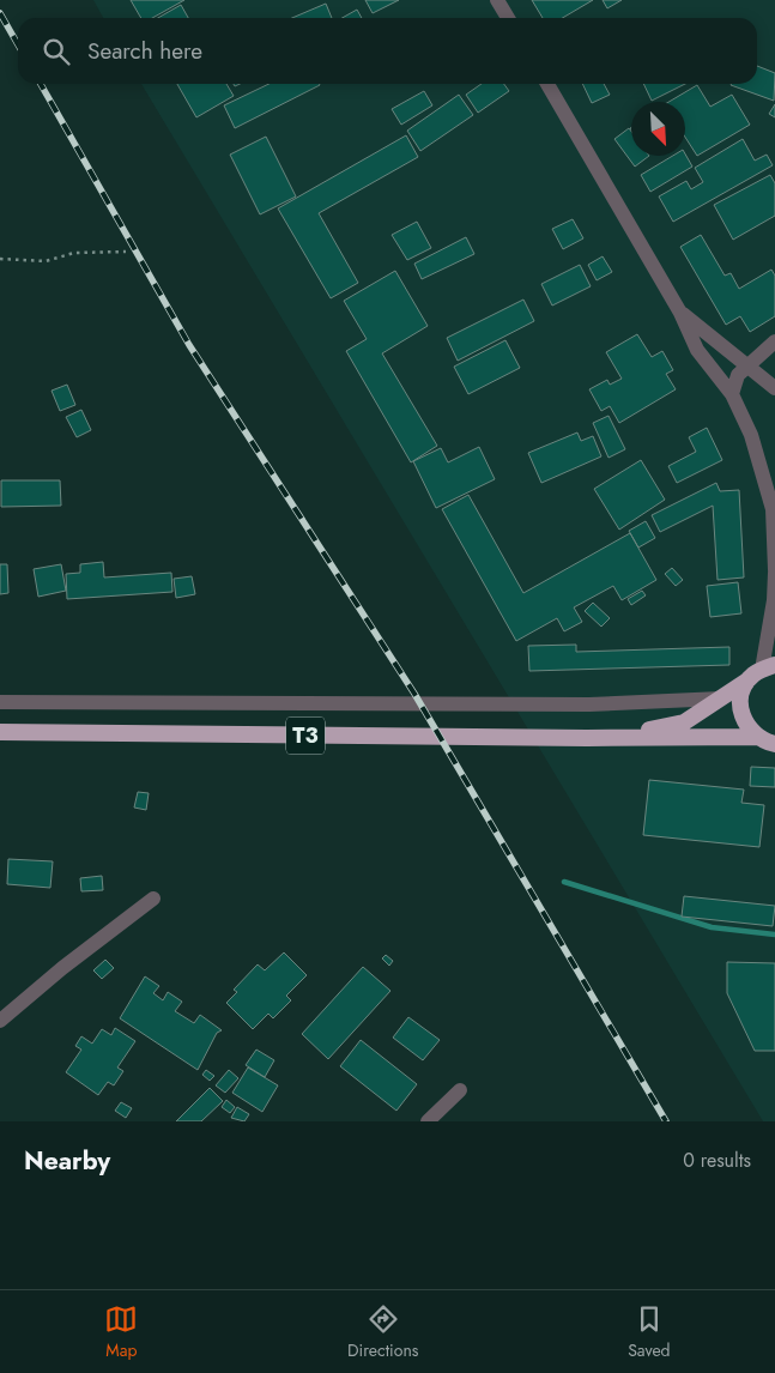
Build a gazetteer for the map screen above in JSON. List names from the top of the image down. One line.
{"streets":{"highway":["T3"]},"north":"bottom right","page":{"search":"Search here","heading":["Nearby","0 results"],"nav":["Map","Directions","Saved"]}}
